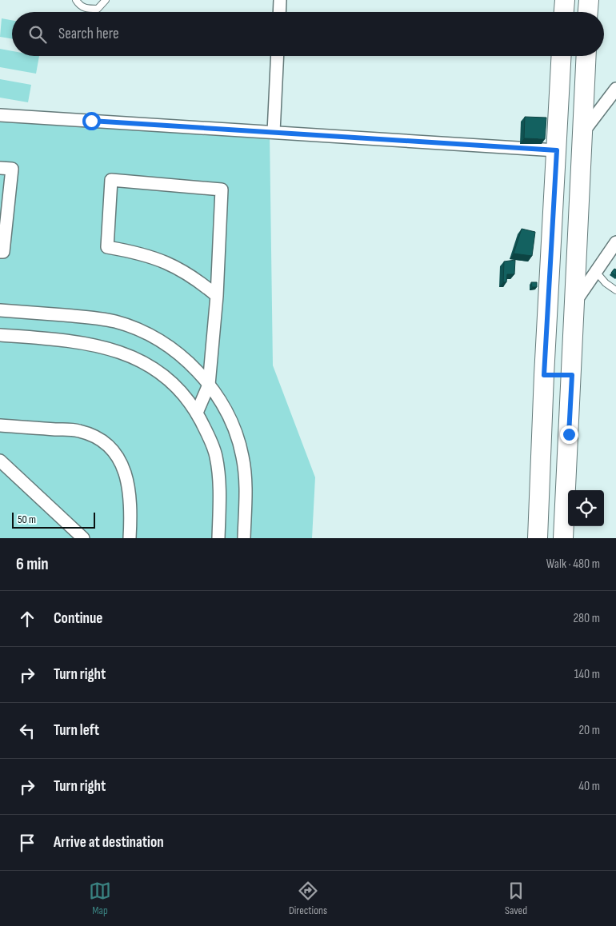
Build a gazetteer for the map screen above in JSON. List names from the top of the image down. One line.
{"scale_bar":"50 m","page":{"search":"Search here","scale":"50 m","heading":["6 min","Walk · 480 m"],"list":[["Continue","280 m"],["Turn right","140 m"],["Turn left","20 m"],["Turn right","40 m"],"Arrive at destination"],"nav":["Map","Directions","Saved"]}}
